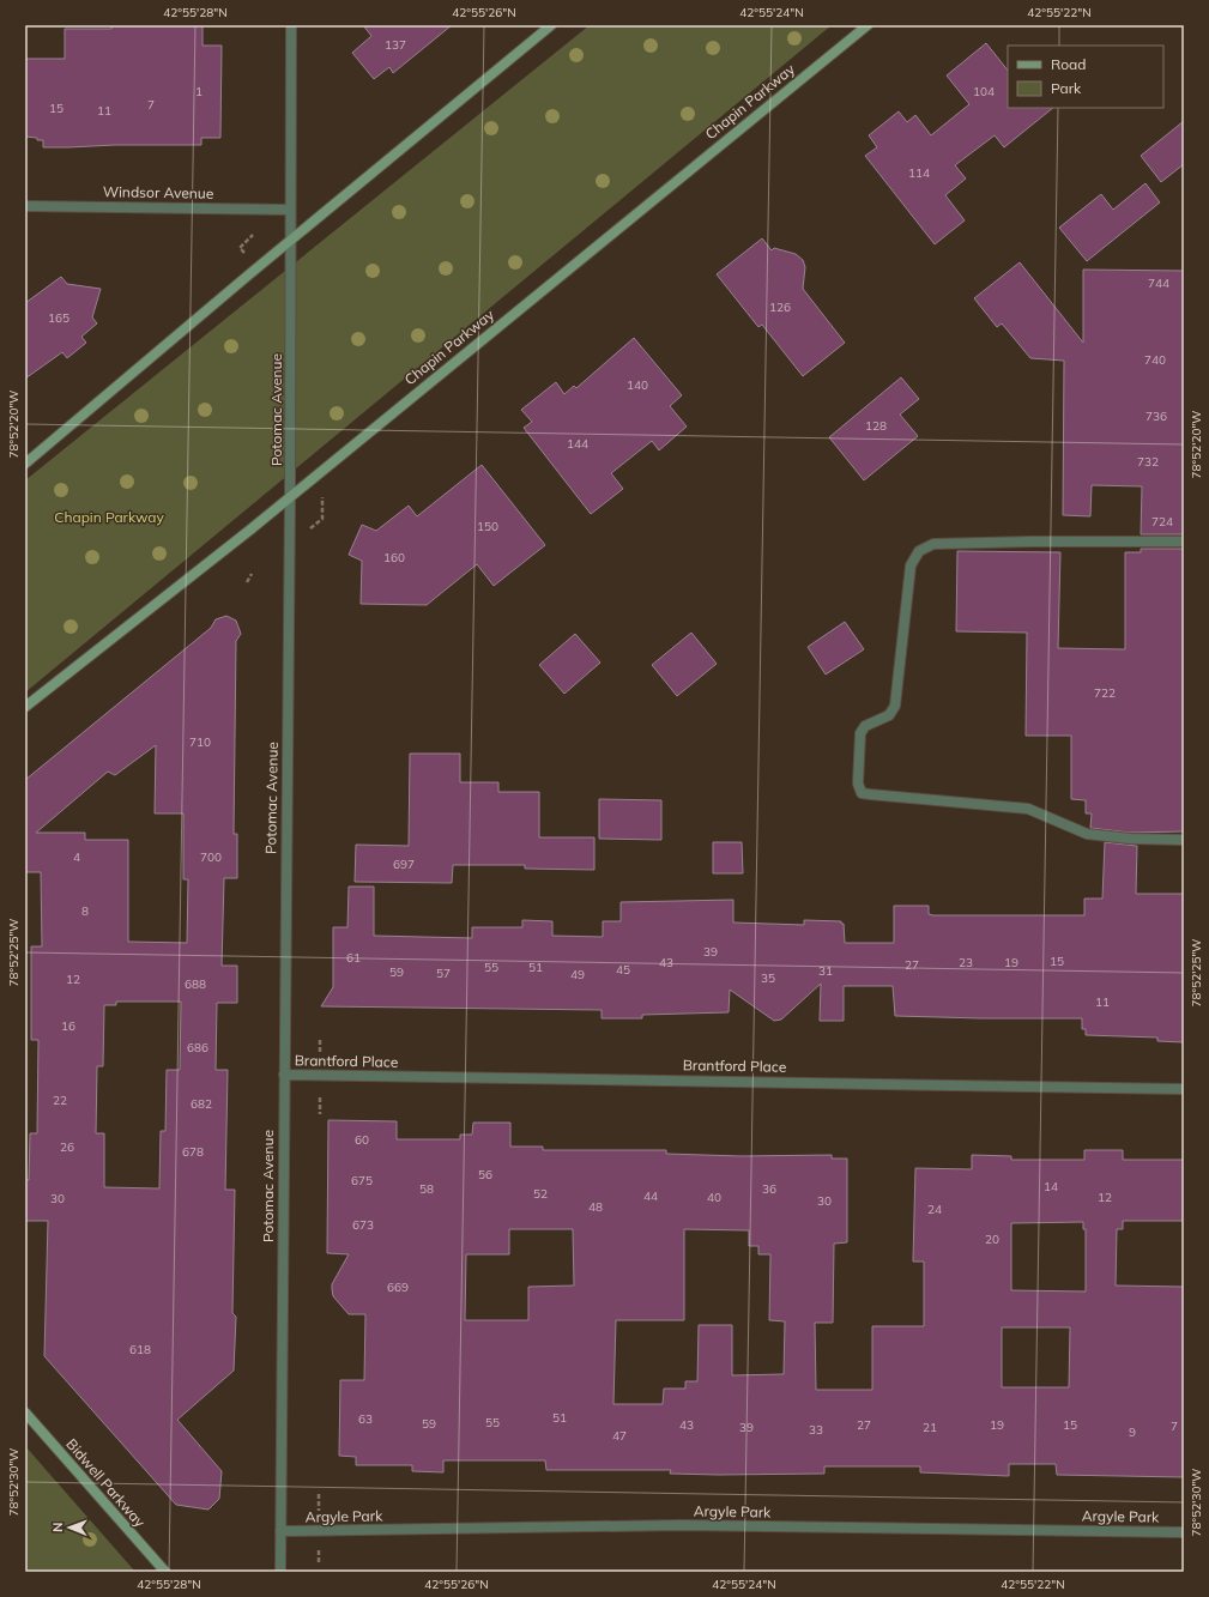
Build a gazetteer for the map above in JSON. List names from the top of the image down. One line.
{"streets":{"street":["Chapin Parkway","Windsor Avenue","Potomac Avenue","Brantford Place","Bidwell Parkway","Argyle Park"]},"crossings":[["Chapin Parkway","Potomac Avenue"],["Windsor Avenue","Potomac Avenue"],["Potomac Avenue","Brantford Place"],["Potomac Avenue","Argyle Park"]],"parks":["Chapin Parkway"],"house_numbers":["137","1","104","7","15","11","114","744","126","165","740","140","736","128","144","732","724","150","160","722","710","4","700","697","8","39","61","15","43","23","19","27","55","51","45","31","59","57","49","35","12","688","11","16","686","22","682","60","26","678","56","675","14","58","36","52","44","40","12","30","30","48","24","673","20","669","618","51","63","55","59","43","27","19","15","7","39","21","33","9","47"],"legend":["Road","Park"],"north":"left","coordinates":["42°55'28\"N","42°55'26\"N","42°55'24\"N","42°55'22\"N","78°52'20\"W","78°52'25\"W","78°52'30\"W"]}
